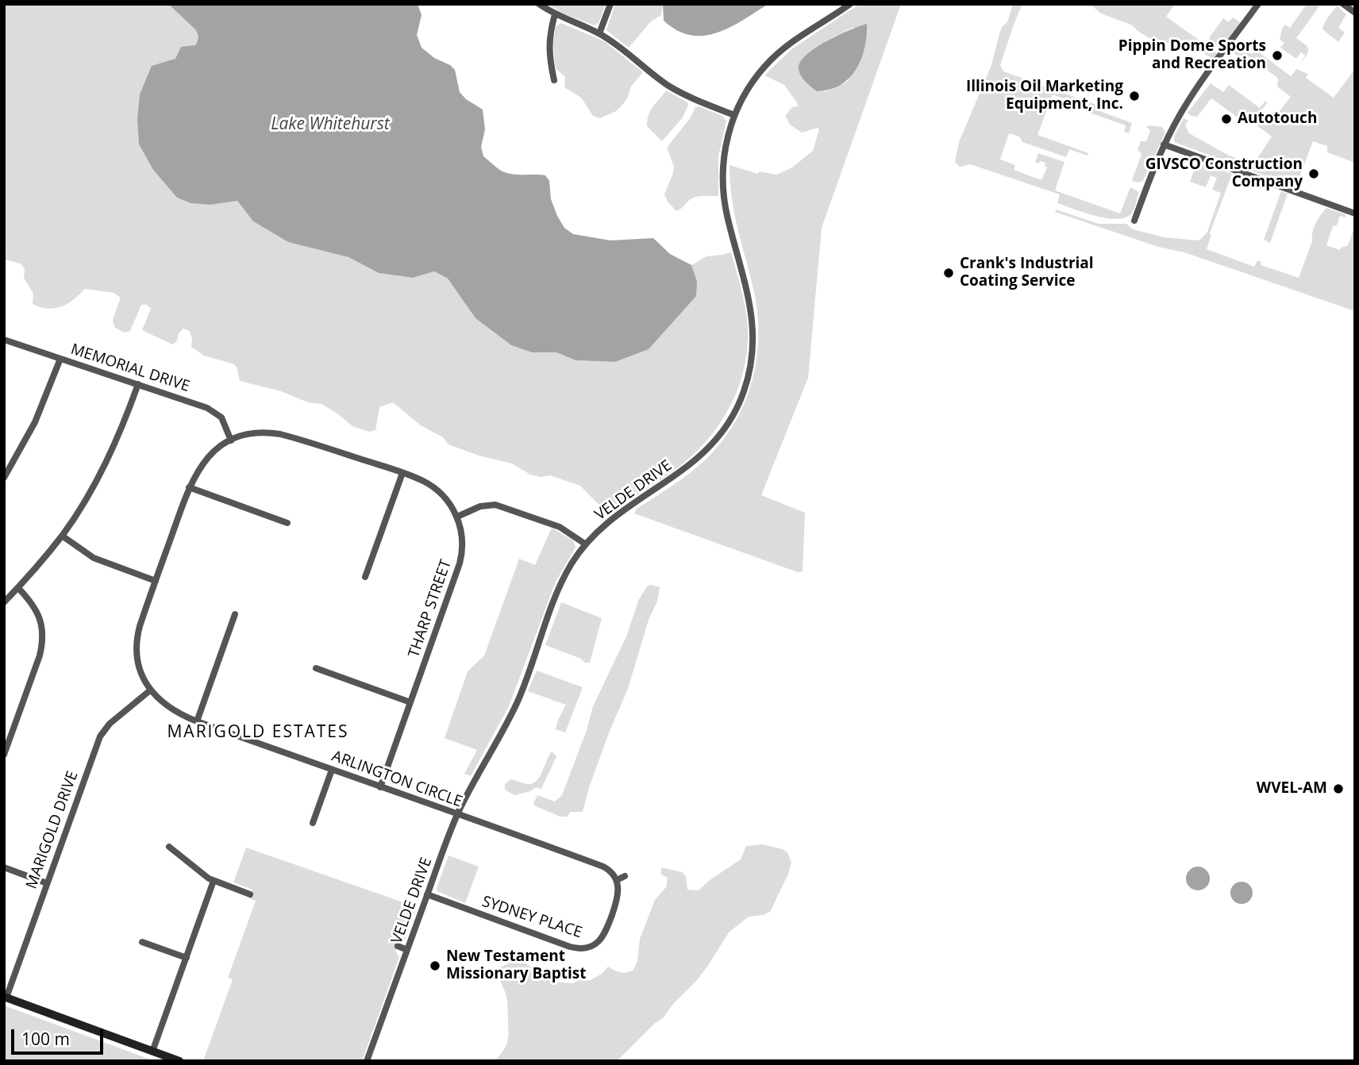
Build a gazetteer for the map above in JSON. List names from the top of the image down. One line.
{"streets":{"street":["MEMORIAL DRIVE","VELDE DRIVE","THARP STREET","ARLINGTON CIRCLE","MARIGOLD DRIVE","SYDNEY PLACE"]},"crossings":[["MEMORIAL DRIVE","THARP STREET"],["MEMORIAL DRIVE","ARLINGTON CIRCLE"],["VELDE DRIVE","ARLINGTON CIRCLE"],["VELDE DRIVE","SYDNEY PLACE"],["THARP STREET","ARLINGTON CIRCLE"],["ARLINGTON CIRCLE","MARIGOLD DRIVE"],["ARLINGTON CIRCLE","SYDNEY PLACE"]],"districts":["MARIGOLD ESTATES"],"water":["Lake Whitehurst"],"places":["Pippin Dome Sports and Recreation","Illinois Oil Marketing Equipment, Inc.","Autotouch","GIVSCO Construction Company","Crank's Industrial Coating Service","WVEL-AM","New Testament Missionary Baptist"],"scale_bar":"100 m"}
